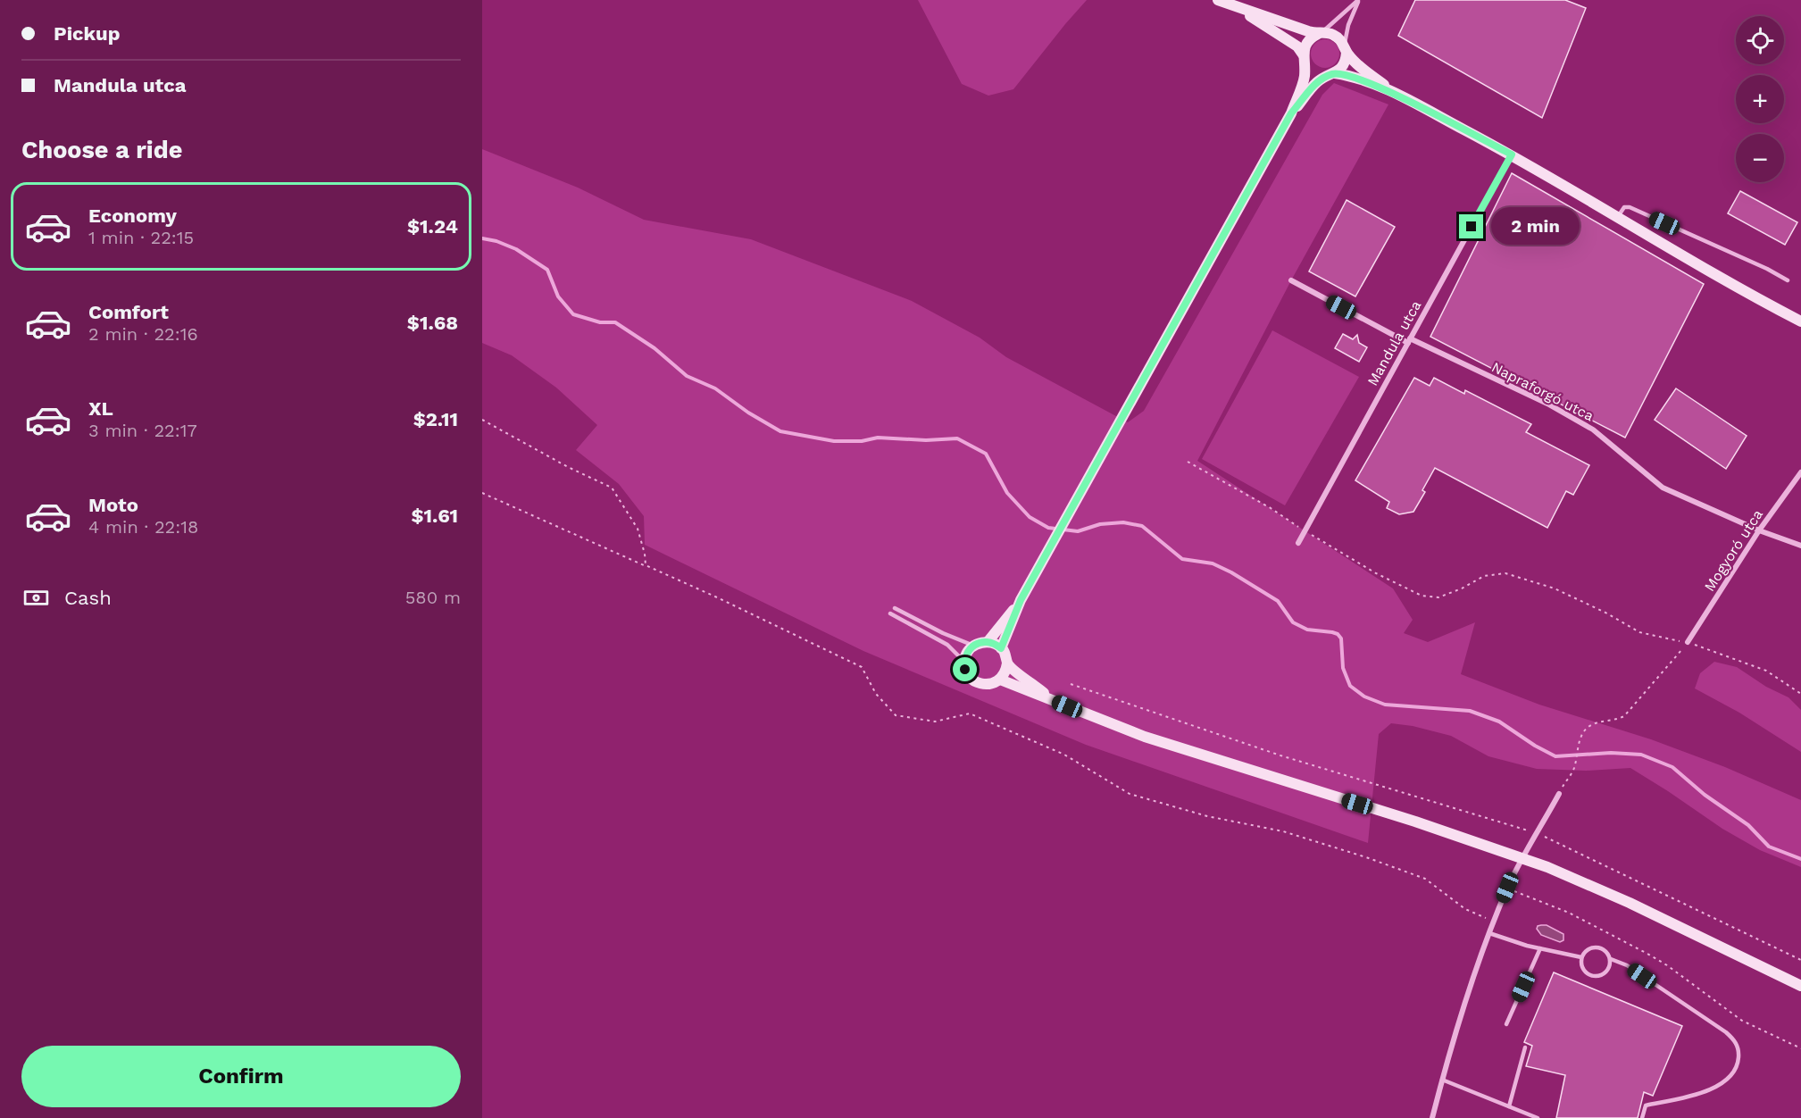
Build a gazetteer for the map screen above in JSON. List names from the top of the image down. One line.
{"streets":{"street":["Mandula utca","Napraforgó utca","Mogyoró utca"]},"crossings":[["Mandula utca","Napraforgó utca"],["Napraforgó utca","Mogyoró utca"]],"page":{"banner":["Pickup","Mandula utca"],"map_buttons":["+","−"],"heading":"Choose a ride","list":[{"name":"Economy","note":"1 min · 22:15","value":"$1.24"},{"name":"Comfort","note":"2 min · 22:16","value":"$1.68"},{"name":"XL","note":"3 min · 22:17","value":"$2.11"},{"name":"Moto","note":"4 min · 22:18","value":"$1.61"}],"bubble":"2 min","pay":["Cash","580 m"],"buttons":"Confirm"}}
